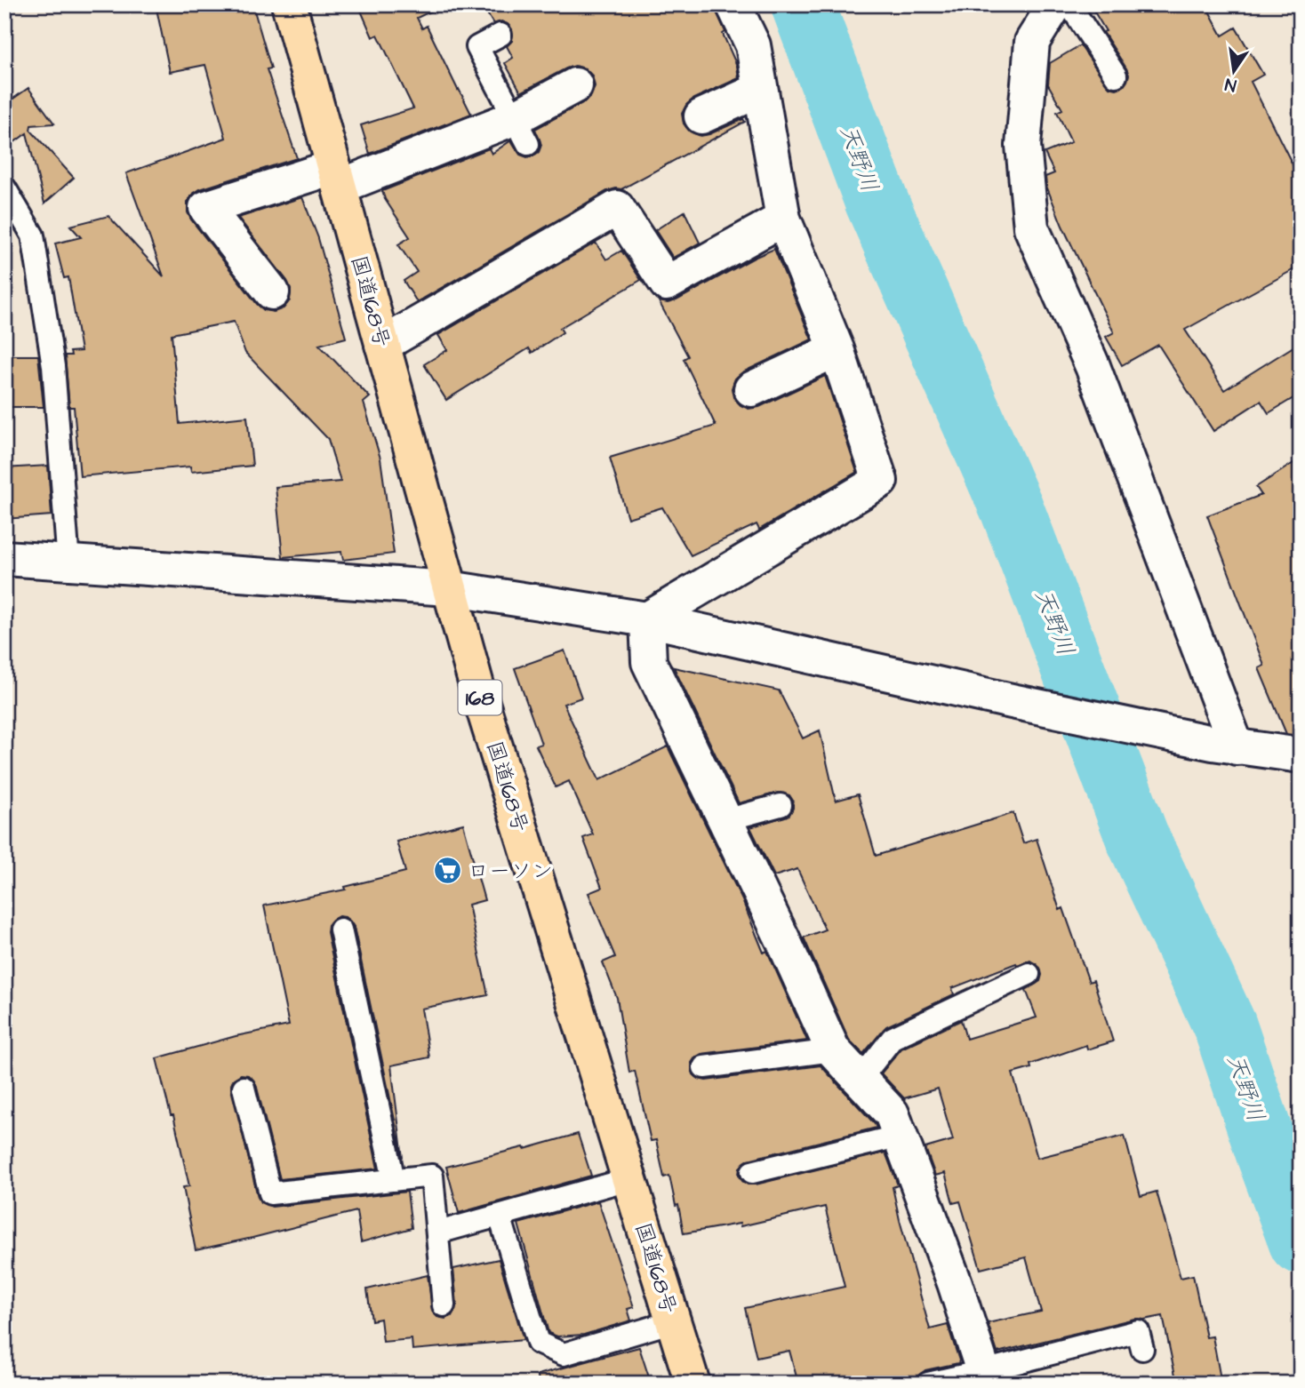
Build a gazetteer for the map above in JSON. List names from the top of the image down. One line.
{"streets":{"highway":["国道168号","168"]},"water":["天野川"],"places":{"supermarket":["ローソン"]},"north":"bottom"}
